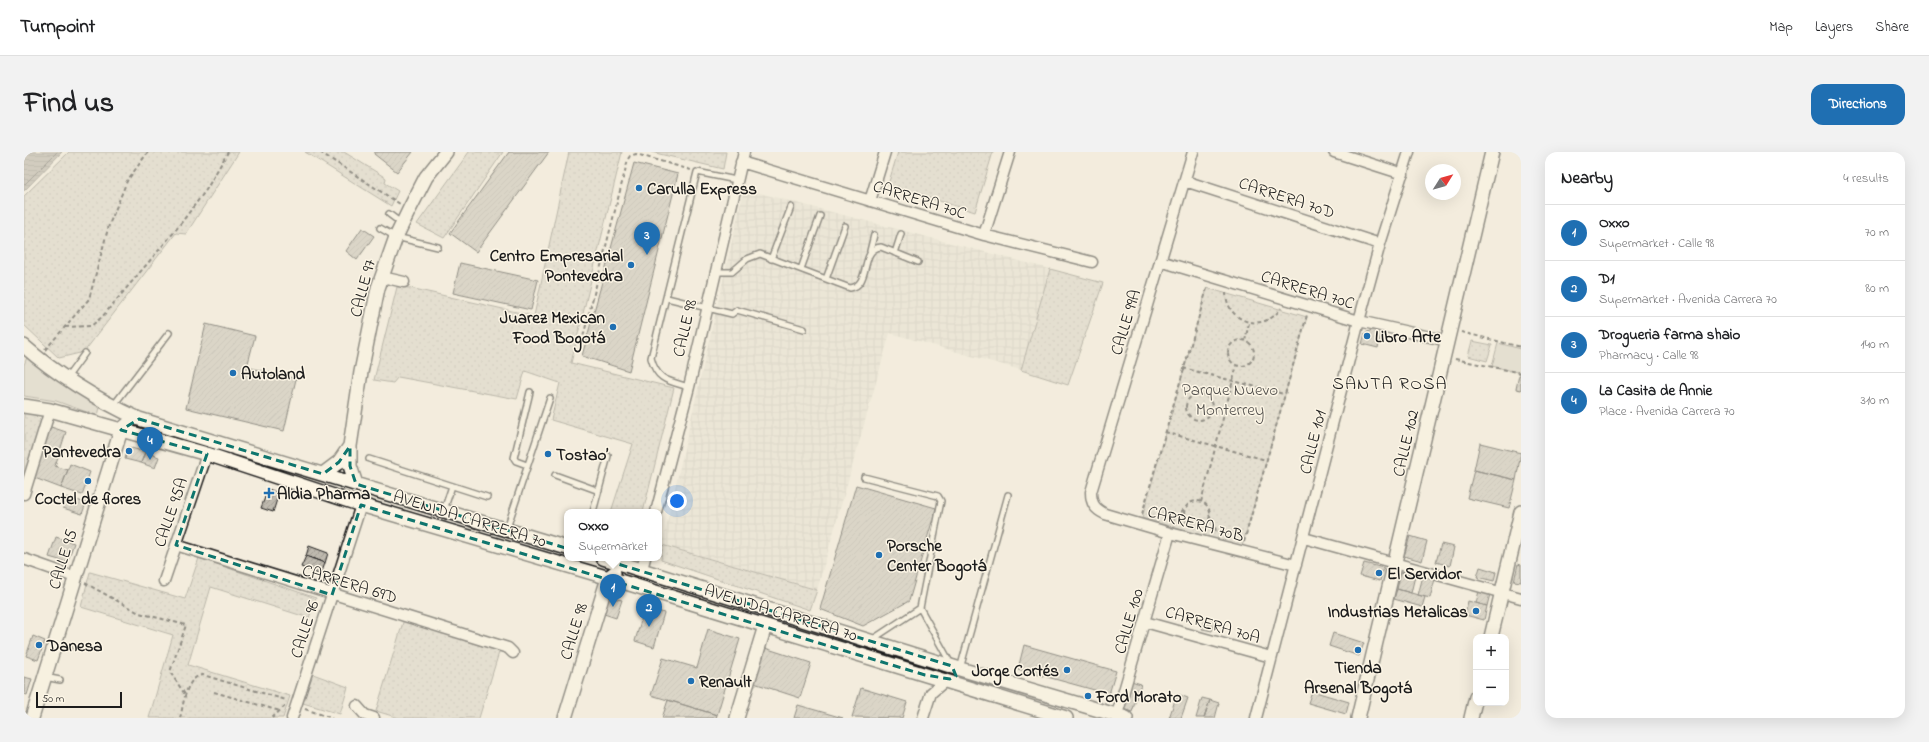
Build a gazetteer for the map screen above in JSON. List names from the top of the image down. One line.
{"streets":{"street":["CARRERA 70D","CARRERA 70C","CALLE 97","CALLE 99A","CALLE 98","CALLE 101","CALLE 102","CALLE 95A","AVENIDA CARRERA 70","CARRERA 70B","CALLE 95","CARRERA 69D","CALLE 100","CARRERA 70A","CALLE 96"]},"crossings":[["CARRERA 70D","CALLE 99A"],["CARRERA 70D","CALLE 101"],["CARRERA 70C","CALLE 99A"],["CARRERA 70C","CALLE 98"],["CARRERA 70C","CALLE 101"],["CARRERA 70C","CALLE 102"],["CALLE 97","AVENIDA CARRERA 70"],["CALLE 99A","CARRERA 70B"],["CALLE 98","AVENIDA CARRERA 70"],["CALLE 101","CARRERA 70B"],["CALLE 101","CARRERA 70A"],["CALLE 95A","AVENIDA CARRERA 70"],["CALLE 95A","CARRERA 69D"],["AVENIDA CARRERA 70","CALLE 95"],["AVENIDA CARRERA 70","CALLE 100"],["AVENIDA CARRERA 70","CALLE 96"],["CARRERA 70B","CALLE 100"],["CARRERA 69D","CALLE 96"],["CALLE 100","CARRERA 70A"]],"districts":["SANTA ROSA"],"parks":["Parque Nuevo Monterrey"],"places":{"other":["Carulla Express","Centro Empresarial Pontevedra","Juarez Mexican Food Bogotá","Libro Arte","Autoland","Pantevedra","Tostao’","Coctel de flores","Porsche Center Bogotá","El Servidor","Industrias Metalicas","Danesa","Tienda Arsenal Bogotá","Jorge Cortés","Renault","Ford Morato"],"health":["Aldia Pharma"]},"scale_bar":"50 m","north":"top right","page":{"header":"Turnpoint","nav":["Map","Layers","Share"],"title":"Find us","buttons":"Directions","heading":["Nearby","4 results"],"list":[{"mark":"1","name":"Oxxo","note":"Supermarket · Calle 98","value":"70 m"},{"mark":"2","name":"D1","note":"Supermarket · Avenida Carrera 70","value":"80 m"},{"mark":"3","name":"Drogueria farma shaio","note":"Pharmacy · Calle 98","value":"140 m"},{"mark":"4","name":"La Casita de Annie","note":"Place · Avenida Carrera 70","value":"310 m"}],"pins":["3","4","1","2"],"popup":["Oxxo","Supermarket"],"map_buttons":["+","−"],"scale":"50 m"}}
